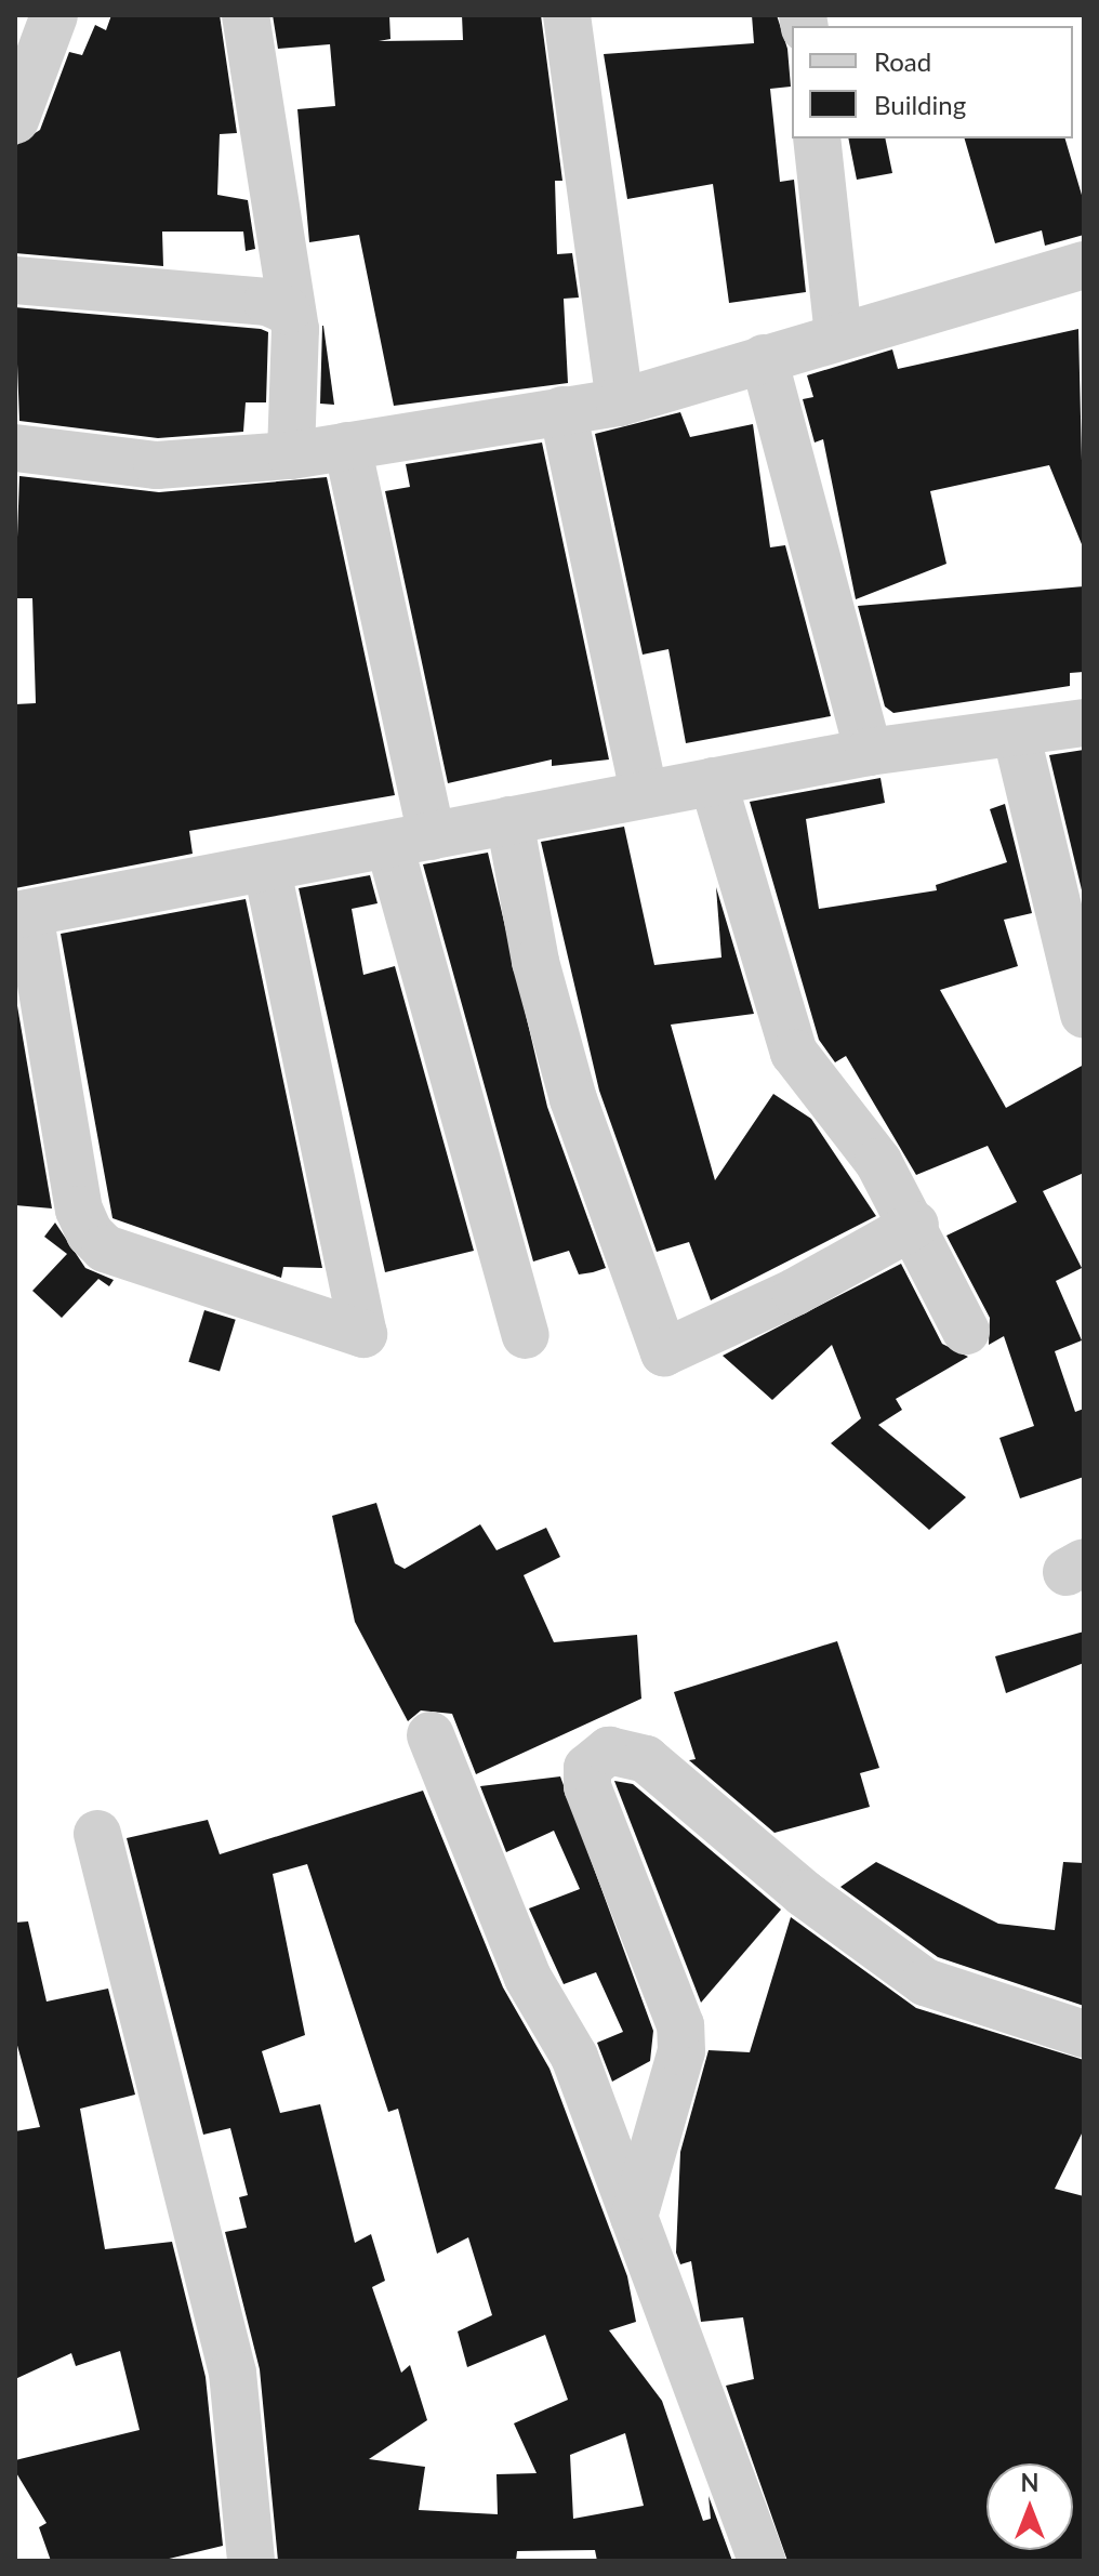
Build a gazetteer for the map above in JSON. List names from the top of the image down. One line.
{"legend":["Road","Building"],"north":"top"}
